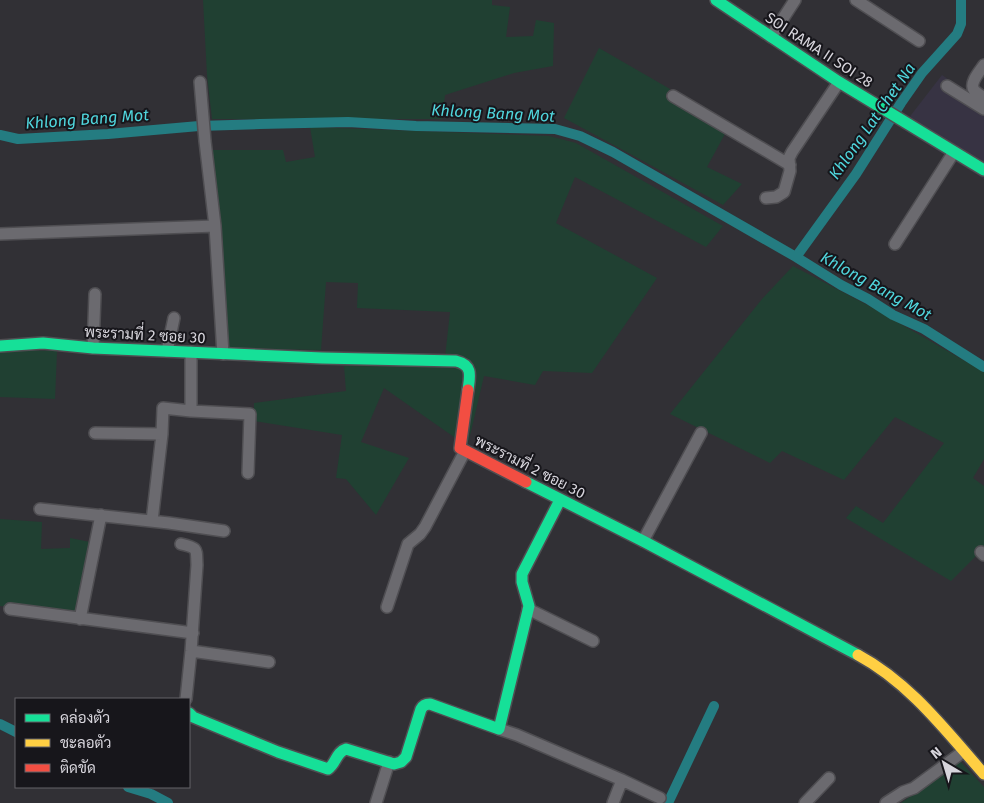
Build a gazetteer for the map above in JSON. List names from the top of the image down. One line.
{"streets":{"street":["SOI RAMA II SOI 28","พระรามที่ 2 ซอย 30"]},"water":["Khlong Bang Mot","Khlong Lat Chet Na"],"legend":["คล่องตัว","ชะลอตัว","ติดขัด"],"north":"top left"}
